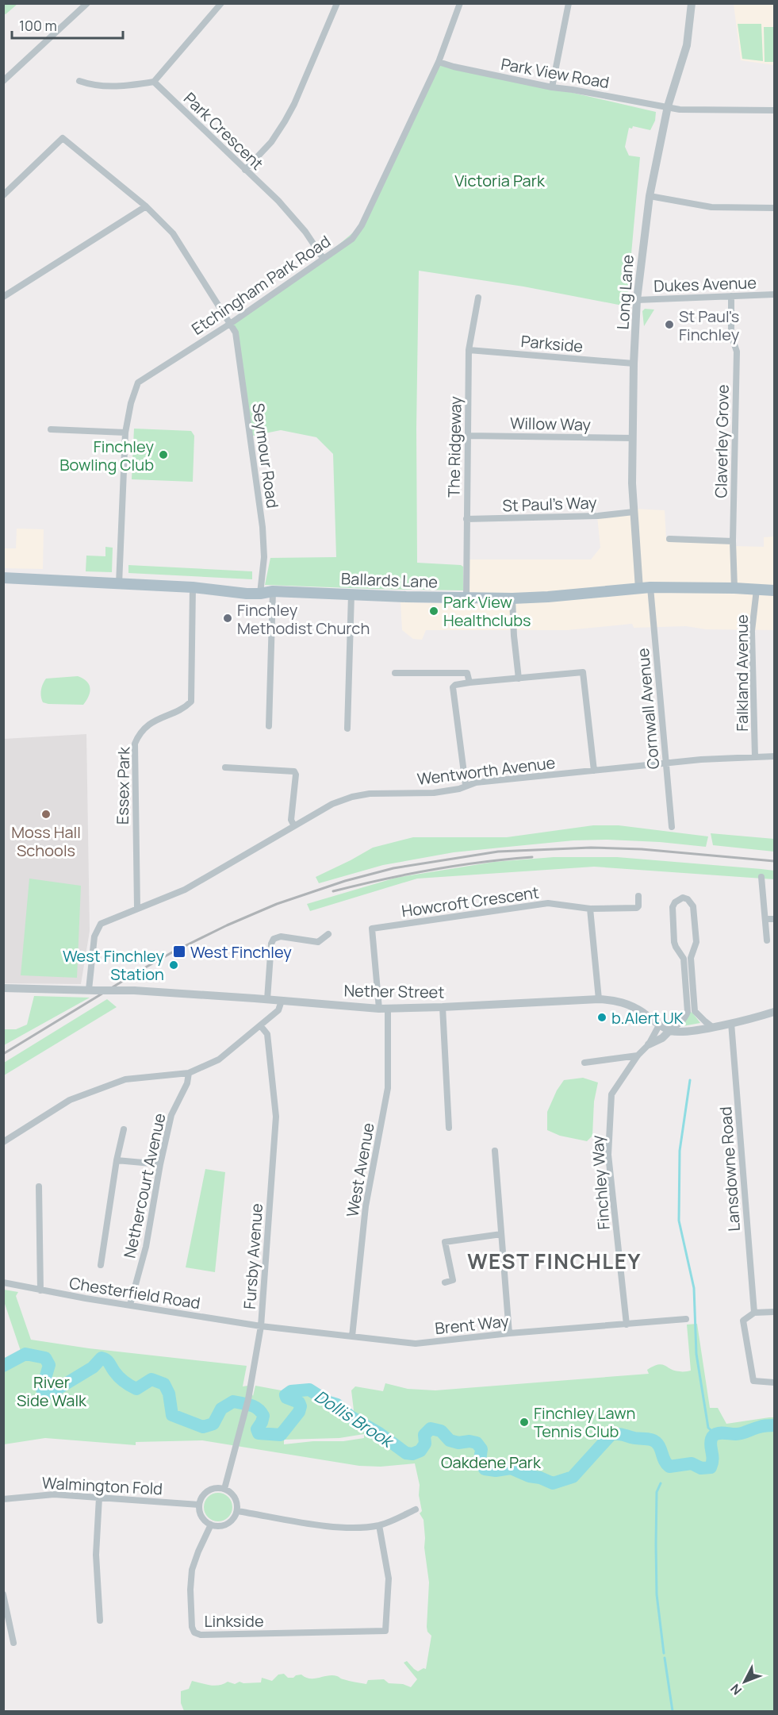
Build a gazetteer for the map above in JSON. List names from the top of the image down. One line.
{"streets":{"main road":["Ballards Lane"],"street":["Park View Road","Park Crescent","Dukes Avenue","Etchingham Park Road","Long Lane","Parkside","Willow Way","Claverley Grove","The Ridgeway","Seymour Road","St Paul's Way","Falkland Avenue","Cornwall Avenue","Wentworth Avenue","Essex Park","Howcroft Crescent","Nether Street","Lansdowne Road","West Avenue","Finchley Way","Nethercourt Avenue","Fursby Avenue","Chesterfield Road","Brent Way","Walmington Fold","Linkside"]},"crossings":[["Park View Road","Etchingham Park Road"],["Park View Road","Long Lane"],["Park Crescent","Etchingham Park Road"],["Dukes Avenue","Long Lane"],["Dukes Avenue","Claverley Grove"],["Etchingham Park Road","Seymour Road"],["Etchingham Park Road","Ballards Lane"],["Long Lane","Parkside"],["Long Lane","Willow Way"],["Long Lane","St Paul's Way"],["Long Lane","Ballards Lane"],["Long Lane","Cornwall Avenue"],["Parkside","The Ridgeway"],["Willow Way","The Ridgeway"],["Claverley Grove","Ballards Lane"],["The Ridgeway","St Paul's Way"],["The Ridgeway","Ballards Lane"],["Seymour Road","Ballards Lane"],["Ballards Lane","Falkland Avenue"],["Ballards Lane","Cornwall Avenue"],["Ballards Lane","Essex Park"],["Falkland Avenue","Wentworth Avenue"],["Cornwall Avenue","Wentworth Avenue"],["Wentworth Avenue","Essex Park"],["Howcroft Crescent","Nether Street"],["Howcroft Crescent","West Avenue"],["Nether Street","Lansdowne Road"],["Nether Street","West Avenue"],["Nether Street","Finchley Way"],["West Avenue","Brent Way"],["Finchley Way","Brent Way"],["Nethercourt Avenue","Chesterfield Road"],["Fursby Avenue","Chesterfield Road"],["Fursby Avenue","Brent Way"],["Fursby Avenue","Walmington Fold"],["Fursby Avenue","Linkside"],["Chesterfield Road","Brent Way"],["Walmington Fold","Linkside"]],"districts":["WEST FINCHLEY"],"water":["Dollis Brook"],"parks":["Victoria Park","River Side Walk","Oakdene Park"],"places":{"other":["St Paul's Finchley","Finchley Bowling Club","Park View Healthclubs","Finchley Methodist Church","Moss Hall Schools","West Finchley Station","b.Alert UK","Finchley Lawn Tennis Club"],"transit":["West Finchley"]},"scale_bar":"100 m","north":"bottom left"}
